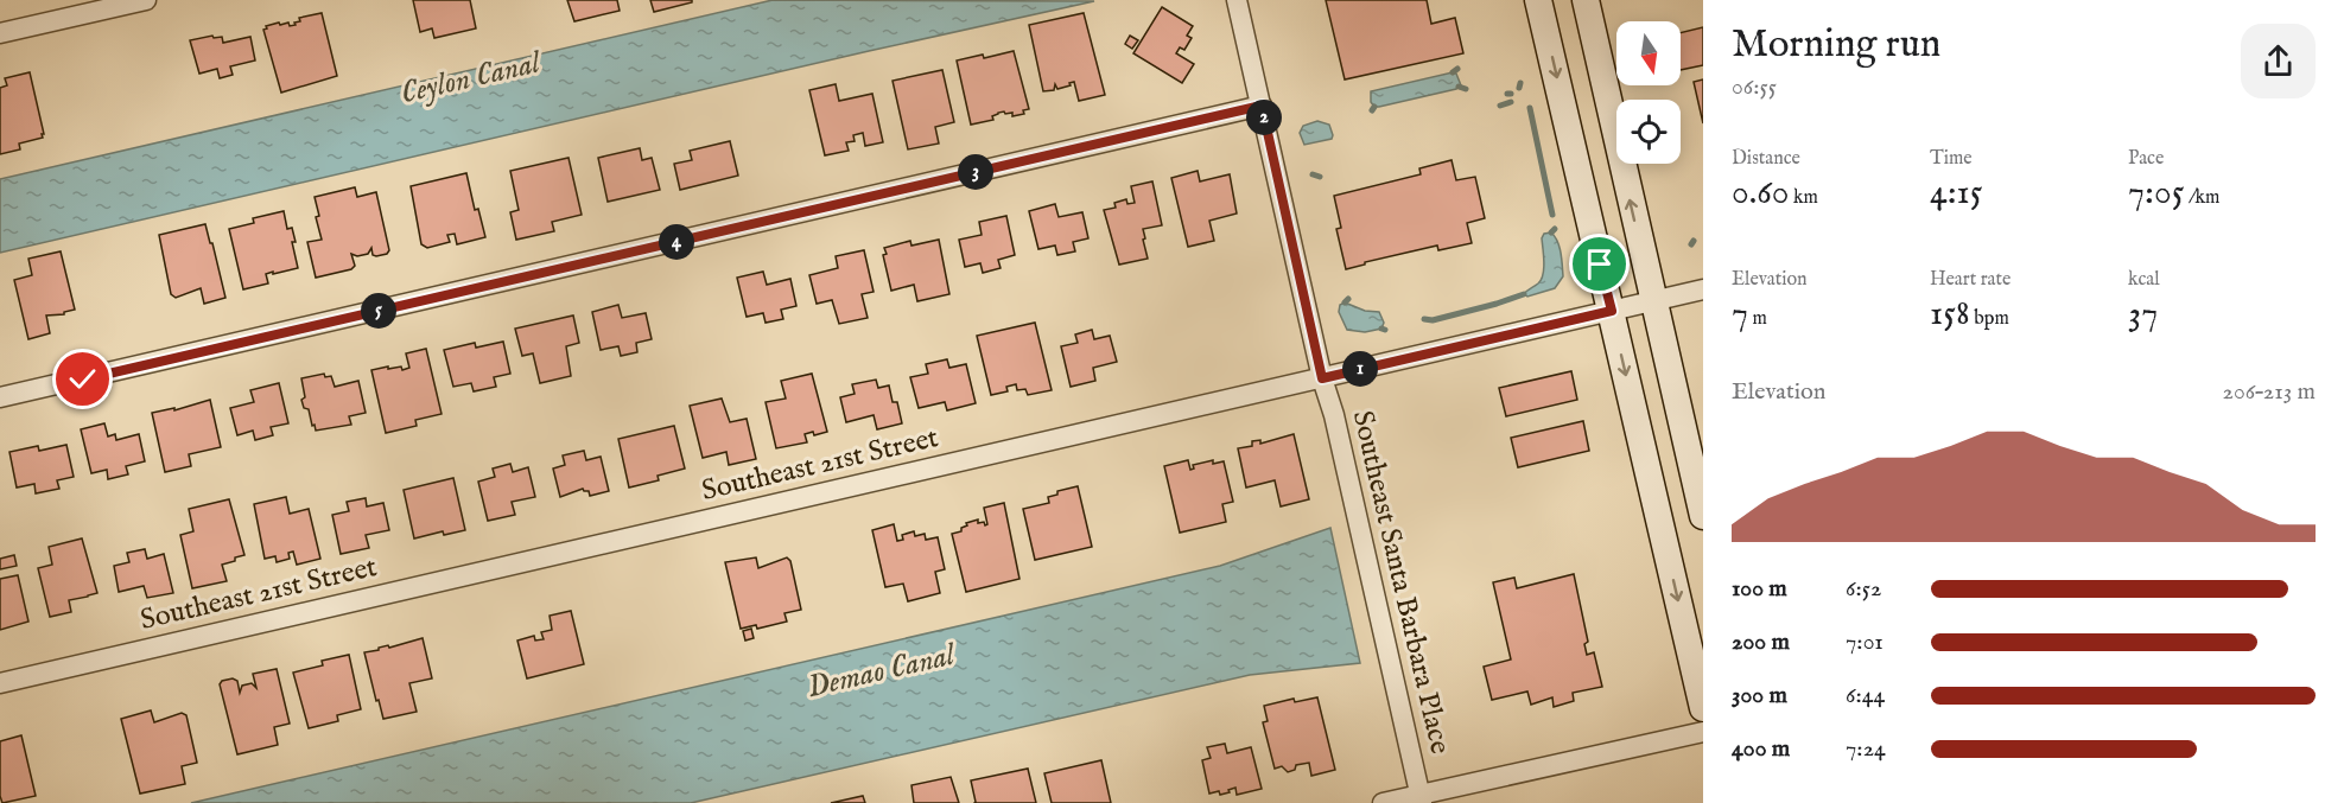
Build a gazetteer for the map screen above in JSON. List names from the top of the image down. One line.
{"streets":{"street":["Southeast 21st Street","Southeast Santa Barbara Place"]},"crossings":[["Southeast 21st Street","Southeast Santa Barbara Place"]],"water":["Ceylon Canal","Demao Canal"],"north":"bottom","page":{"heading":["Morning run","06:55"],"pins":["2","3","4","5","1"],"stats":[["Distance","0.60 km"],["Time","4:15"],["Pace","7:05 /km"],["Elevation","7 m"],["Heart rate","158 bpm"],["kcal","37"]],"chart":["Elevation","206–213 m"],"list":[{"name":"100 m","note":"6:52"},{"name":"200 m","note":"7:01"},{"name":"300 m","note":"6:44"},{"name":"400 m","note":"7:24"}]}}
